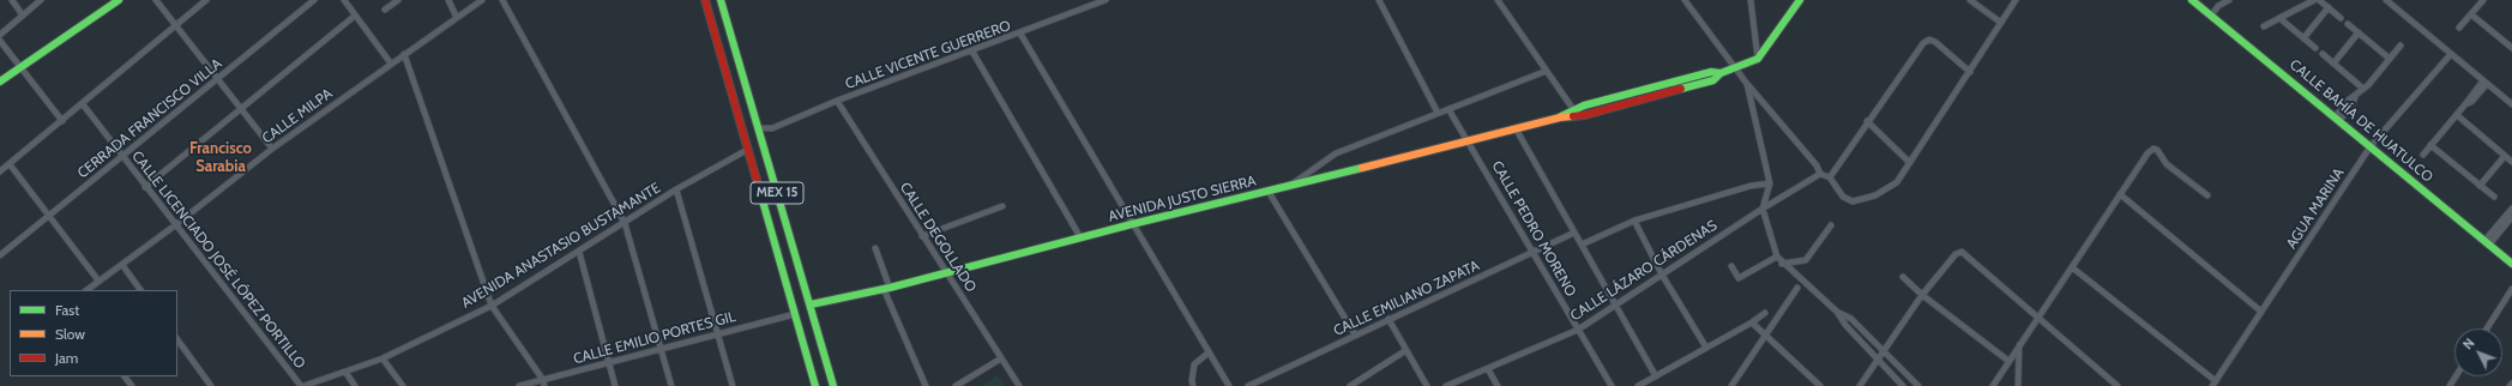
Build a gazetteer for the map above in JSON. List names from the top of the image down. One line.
{"streets":{"main road":["CALLE BAHÍA DE HUATULCO","MEX 15","AVENIDA JUSTO SIERRA"],"street":["CALLE VICENTE GUERRERO","CALLE MILPA","CERRADA FRANCISCO VILLA","AGUA MARINA","CALLE PEDRO MORENO","CALLE DEGOLLADO","AVENIDA ANASTASIO BUSTAMANTE","CALLE LICENCIADO JOSÉ LÓPEZ PORTILLO","CALLE LÁZARO CÁRDENAS","CALLE EMILIANO ZAPATA","CALLE EMILIO PORTES GIL"]},"crossings":[["CALLE VICENTE GUERRERO","MEX 15"],["CALLE VICENTE GUERRERO","CALLE DEGOLLADO"],["CALLE MILPA","CALLE LICENCIADO JOSÉ LÓPEZ PORTILLO"],["CERRADA FRANCISCO VILLA","CALLE LICENCIADO JOSÉ LÓPEZ PORTILLO"],["CALLE BAHÍA DE HUATULCO","AGUA MARINA"],["MEX 15","AVENIDA JUSTO SIERRA"],["MEX 15","AVENIDA ANASTASIO BUSTAMANTE"],["MEX 15","CALLE EMILIO PORTES GIL"],["AVENIDA JUSTO SIERRA","CALLE PEDRO MORENO"],["AVENIDA JUSTO SIERRA","CALLE DEGOLLADO"],["CALLE PEDRO MORENO","CALLE LÁZARO CÁRDENAS"],["CALLE PEDRO MORENO","CALLE EMILIANO ZAPATA"],["AVENIDA ANASTASIO BUSTAMANTE","CALLE LICENCIADO JOSÉ LÓPEZ PORTILLO"]],"districts":["Francisco Sarabia"],"legend":["Fast","Slow","Jam"],"north":"top left"}
